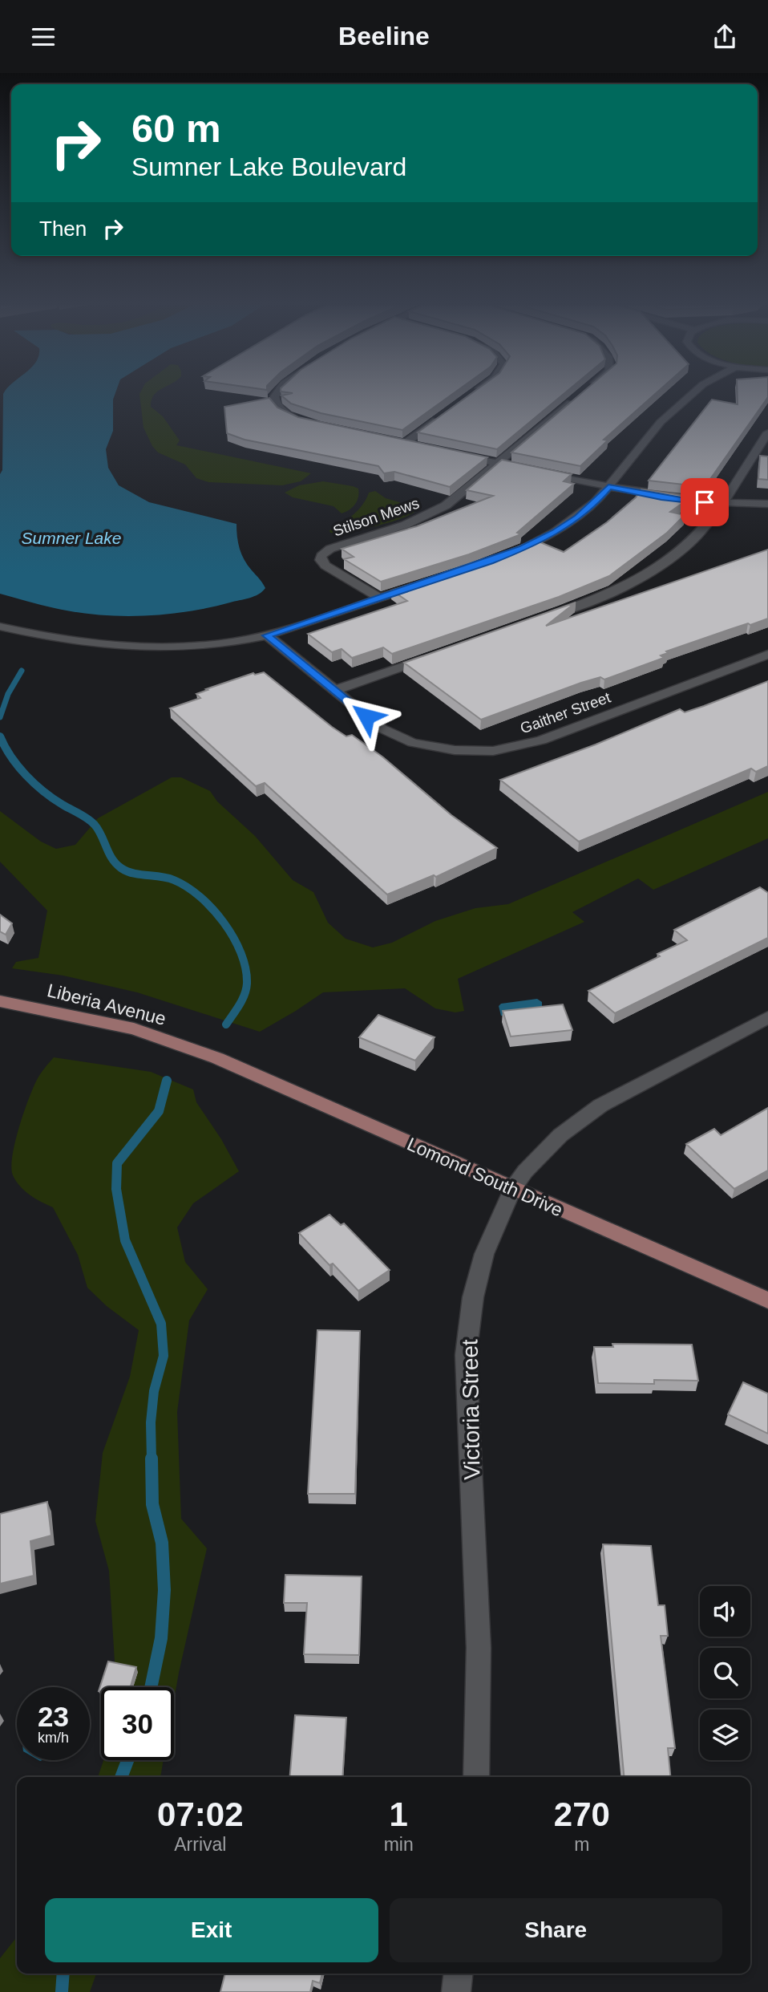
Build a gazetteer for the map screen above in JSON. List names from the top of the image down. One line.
{"streets":{"main road":["Liberia Avenue","Lomond South Drive"],"street":["Stilson Mews","Gaither Street","Victoria Street"]},"crossings":[["Liberia Avenue","Lomond South Drive"],["Lomond South Drive","Victoria Street"]],"water":["Sumner Lake"],"page":{"header":"Beeline","turn":["60 m","Sumner Lake Boulevard"],"then":"Then","speed":"23 km/h","limit":"30","eta":["07:02","Arrival","1","min","270","m"],"buttons":["Exit","Share"]}}
